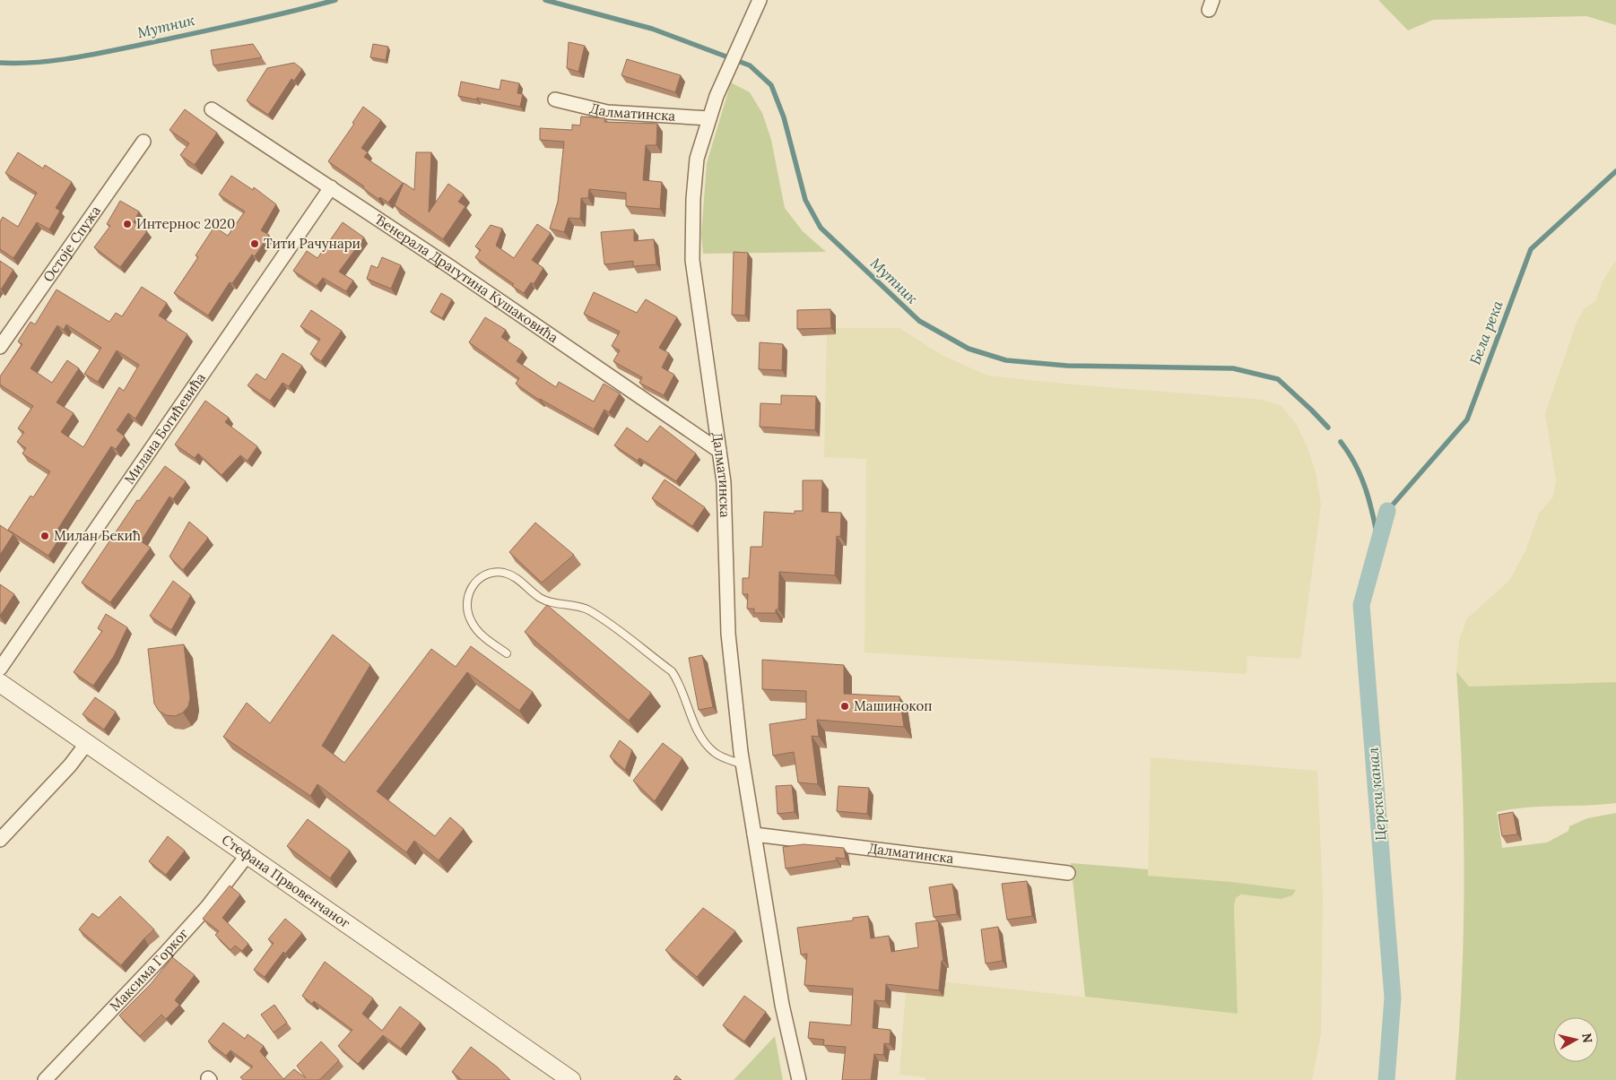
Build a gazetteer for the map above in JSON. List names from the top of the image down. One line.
{"streets":{"street":["Далматинска","Остоје Спужа","Ђенерала Драгутина Кушаковића","Милана Богићевића","Стефана Првовенчаног","Максима Горког"]},"crossings":[["Далматинска","Ђенерала Драгутина Кушаковића"],["Ђенерала Драгутина Кушаковића","Милана Богићевића"],["Стефана Првовенчаног","Максима Горког"]],"water":["Мутник","Бела река","Церски канал"],"places":["Интернос 2020","Тити Рачунари","Милан Бекић","Машинокоп"],"north":"right"}
